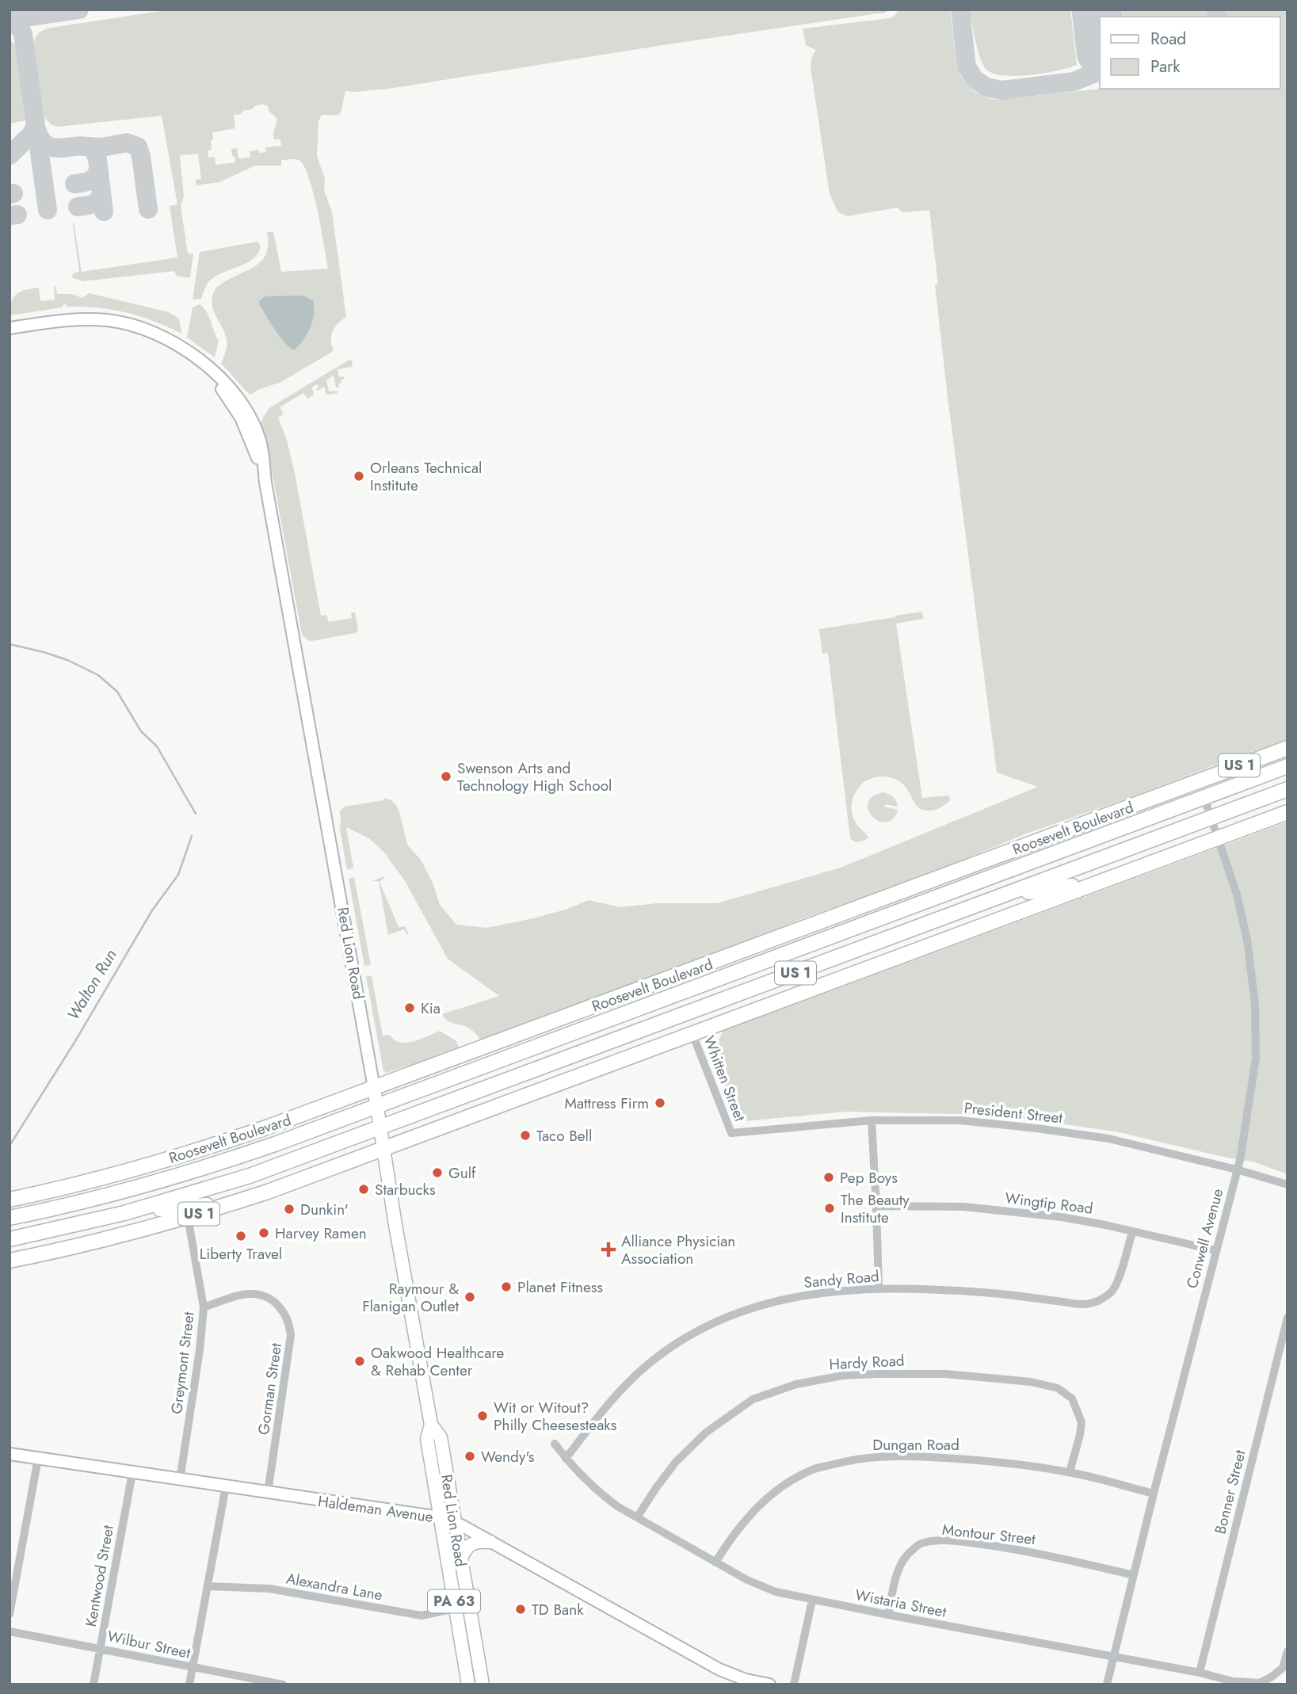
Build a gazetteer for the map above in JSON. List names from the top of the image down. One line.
{"streets":{"highway":["US 1","Roosevelt Boulevard"],"main road":["Red Lion Road","PA 63"],"street":["Whitten Street","President Street","Wingtip Road","Conwell Avenue","Sandy Road","Hardy Road","Greymont Street","Gorman Street","Dungan Road","Bonner Street","Haldeman Avenue","Montour Street","Kentwood Street","Alexandra Lane","Wistaria Street","Wilbur Street"]},"crossings":[["US 1","Red Lion Road"],["US 1","Whitten Street"],["US 1","Conwell Avenue"],["US 1","Greymont Street"],["Roosevelt Boulevard","Red Lion Road"],["Roosevelt Boulevard","Conwell Avenue"],["Red Lion Road","Haldeman Avenue"],["Red Lion Road","Alexandra Lane"],["Whitten Street","President Street"],["President Street","Conwell Avenue"],["Wingtip Road","Conwell Avenue"],["Wingtip Road","Sandy Road"],["Conwell Avenue","Dungan Road"],["Conwell Avenue","Montour Street"],["Conwell Avenue","Wistaria Street"],["Sandy Road","Wistaria Street"],["Hardy Road","Dungan Road"],["Hardy Road","Wistaria Street"],["Greymont Street","Gorman Street"],["Greymont Street","Haldeman Avenue"],["Gorman Street","Haldeman Avenue"],["Dungan Road","Wistaria Street"],["Bonner Street","Wistaria Street"],["Haldeman Avenue","Kentwood Street"],["Montour Street","Wistaria Street"],["Kentwood Street","Wilbur Street"]],"water":["Walton Run"],"places":{"other":["Orleans Technical Institute","Swenson Arts and Technology High School","Kia","Mattress Firm","Taco Bell","Gulf","Pep Boys","Starbucks","The Beauty Institute","Dunkin'","Harvey Ramen","Liberty Travel","Planet Fitness","Raymour & Flanigan Outlet","Oakwood Healthcare & Rehab Center","Wit or Witout? Philly Cheesesteaks","Wendy's","TD Bank"],"health":["Alliance Physician Association"]},"legend":["Road","Park"]}
